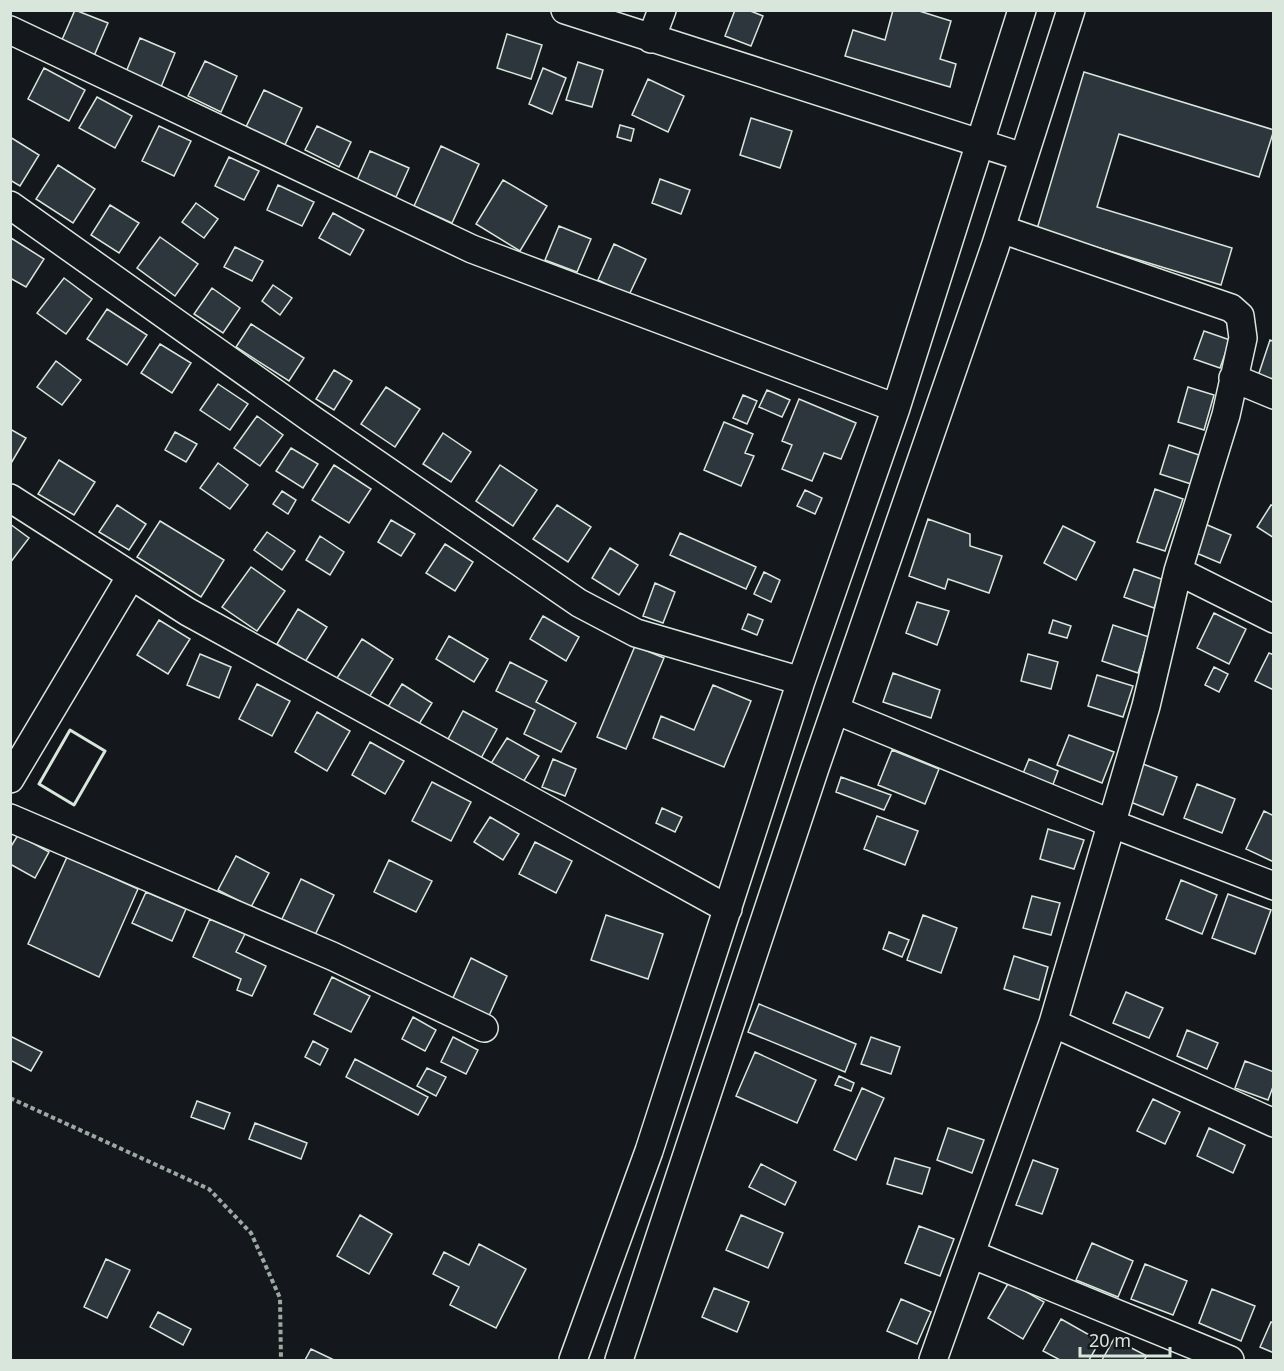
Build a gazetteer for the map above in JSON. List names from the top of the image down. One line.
{"scale_bar":"20 m"}
